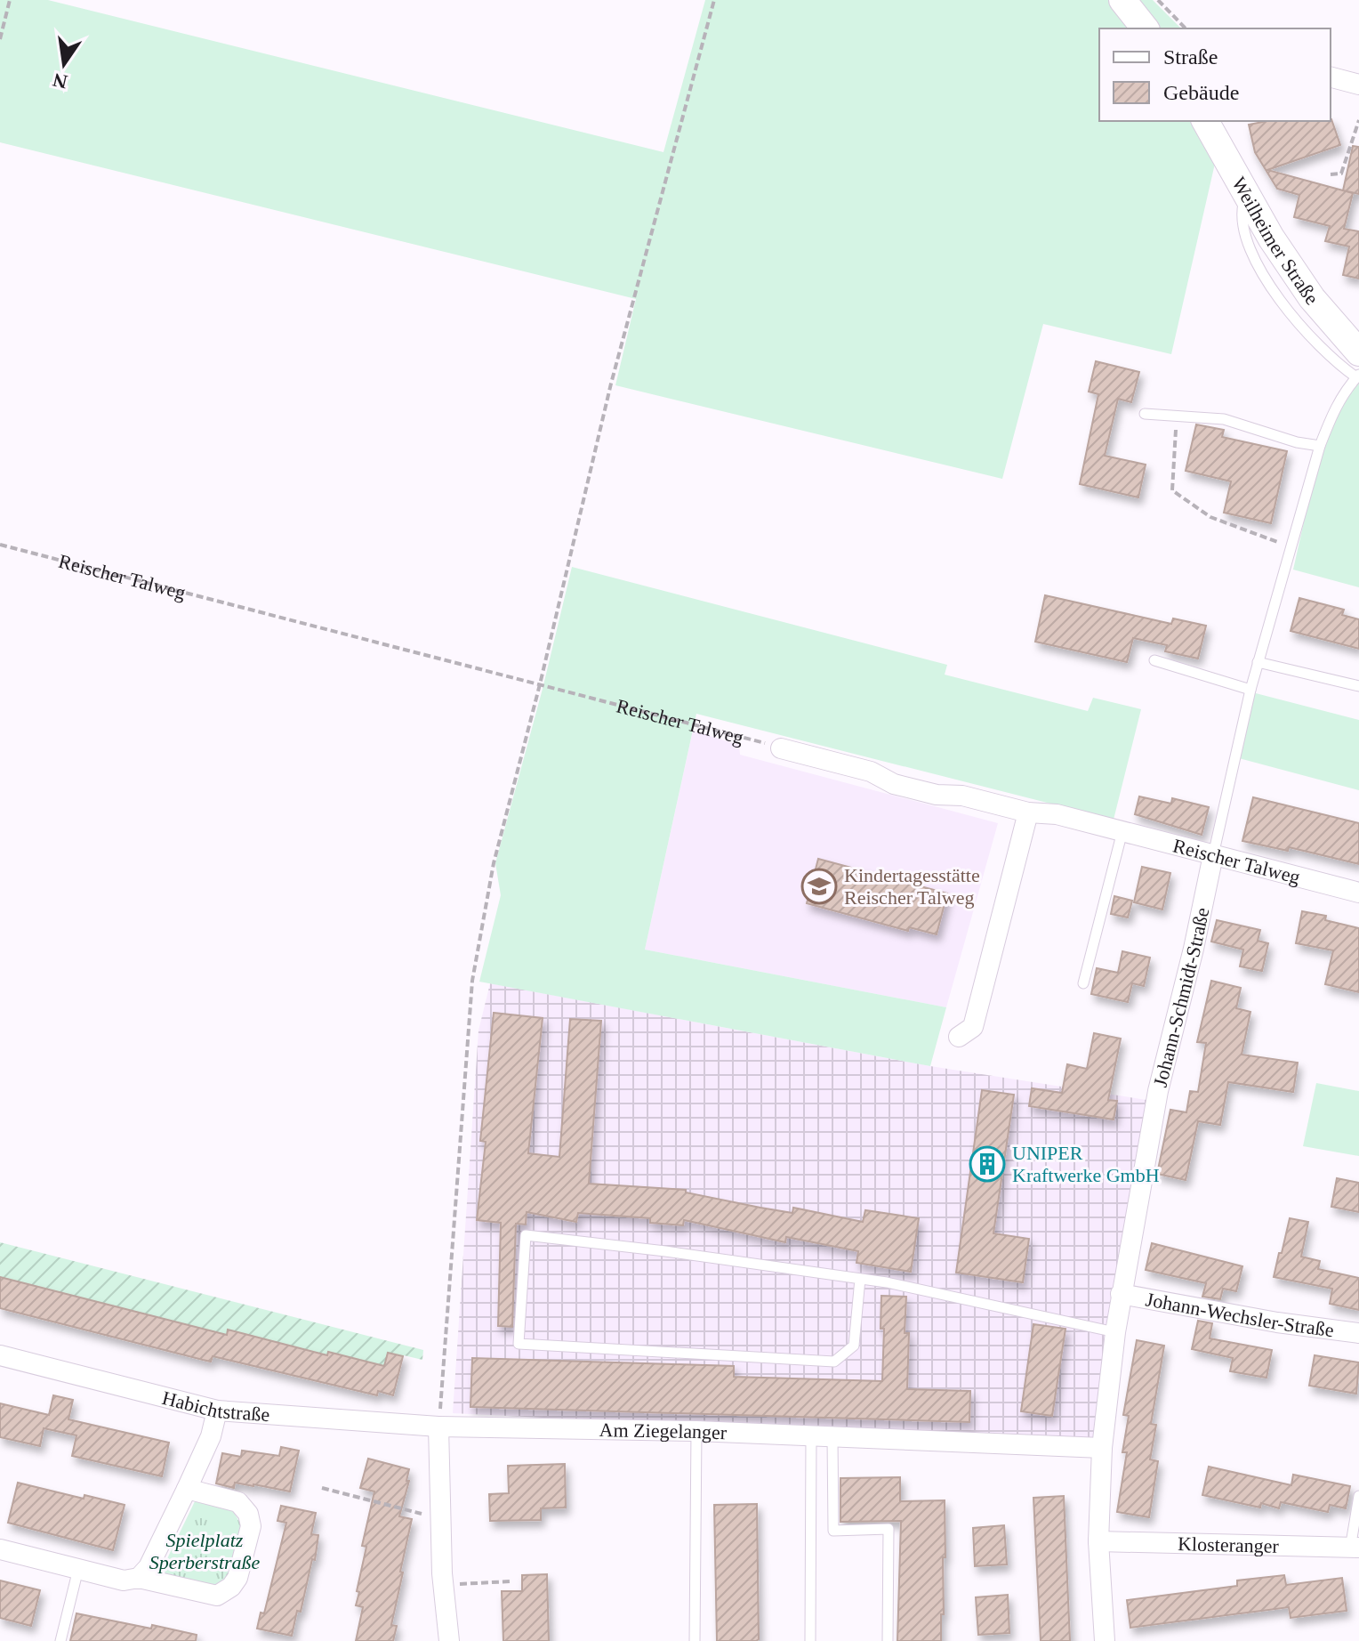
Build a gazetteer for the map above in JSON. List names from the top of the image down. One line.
{"streets":{"street":["Weilheimer Straße","Reischer Talweg","Johann-Schmidt-Straße","Johann-Wechsler-Straße","Habichtstraße","Am Ziegelanger","Klosteranger"]},"crossings":[["Weilheimer Straße","Johann-Schmidt-Straße"],["Reischer Talweg","Johann-Schmidt-Straße"],["Johann-Schmidt-Straße","Johann-Wechsler-Straße"],["Johann-Schmidt-Straße","Am Ziegelanger"],["Johann-Schmidt-Straße","Klosteranger"],["Habichtstraße","Am Ziegelanger"]],"parks":["Spielplatz Sperberstraße"],"places":{"school or university":["Kindertagesstätte Reischer Talweg"],"building":["UNIPER Kraftwerke GmbH"]},"legend":["Straße","Gebäude"],"north":"bottom"}
